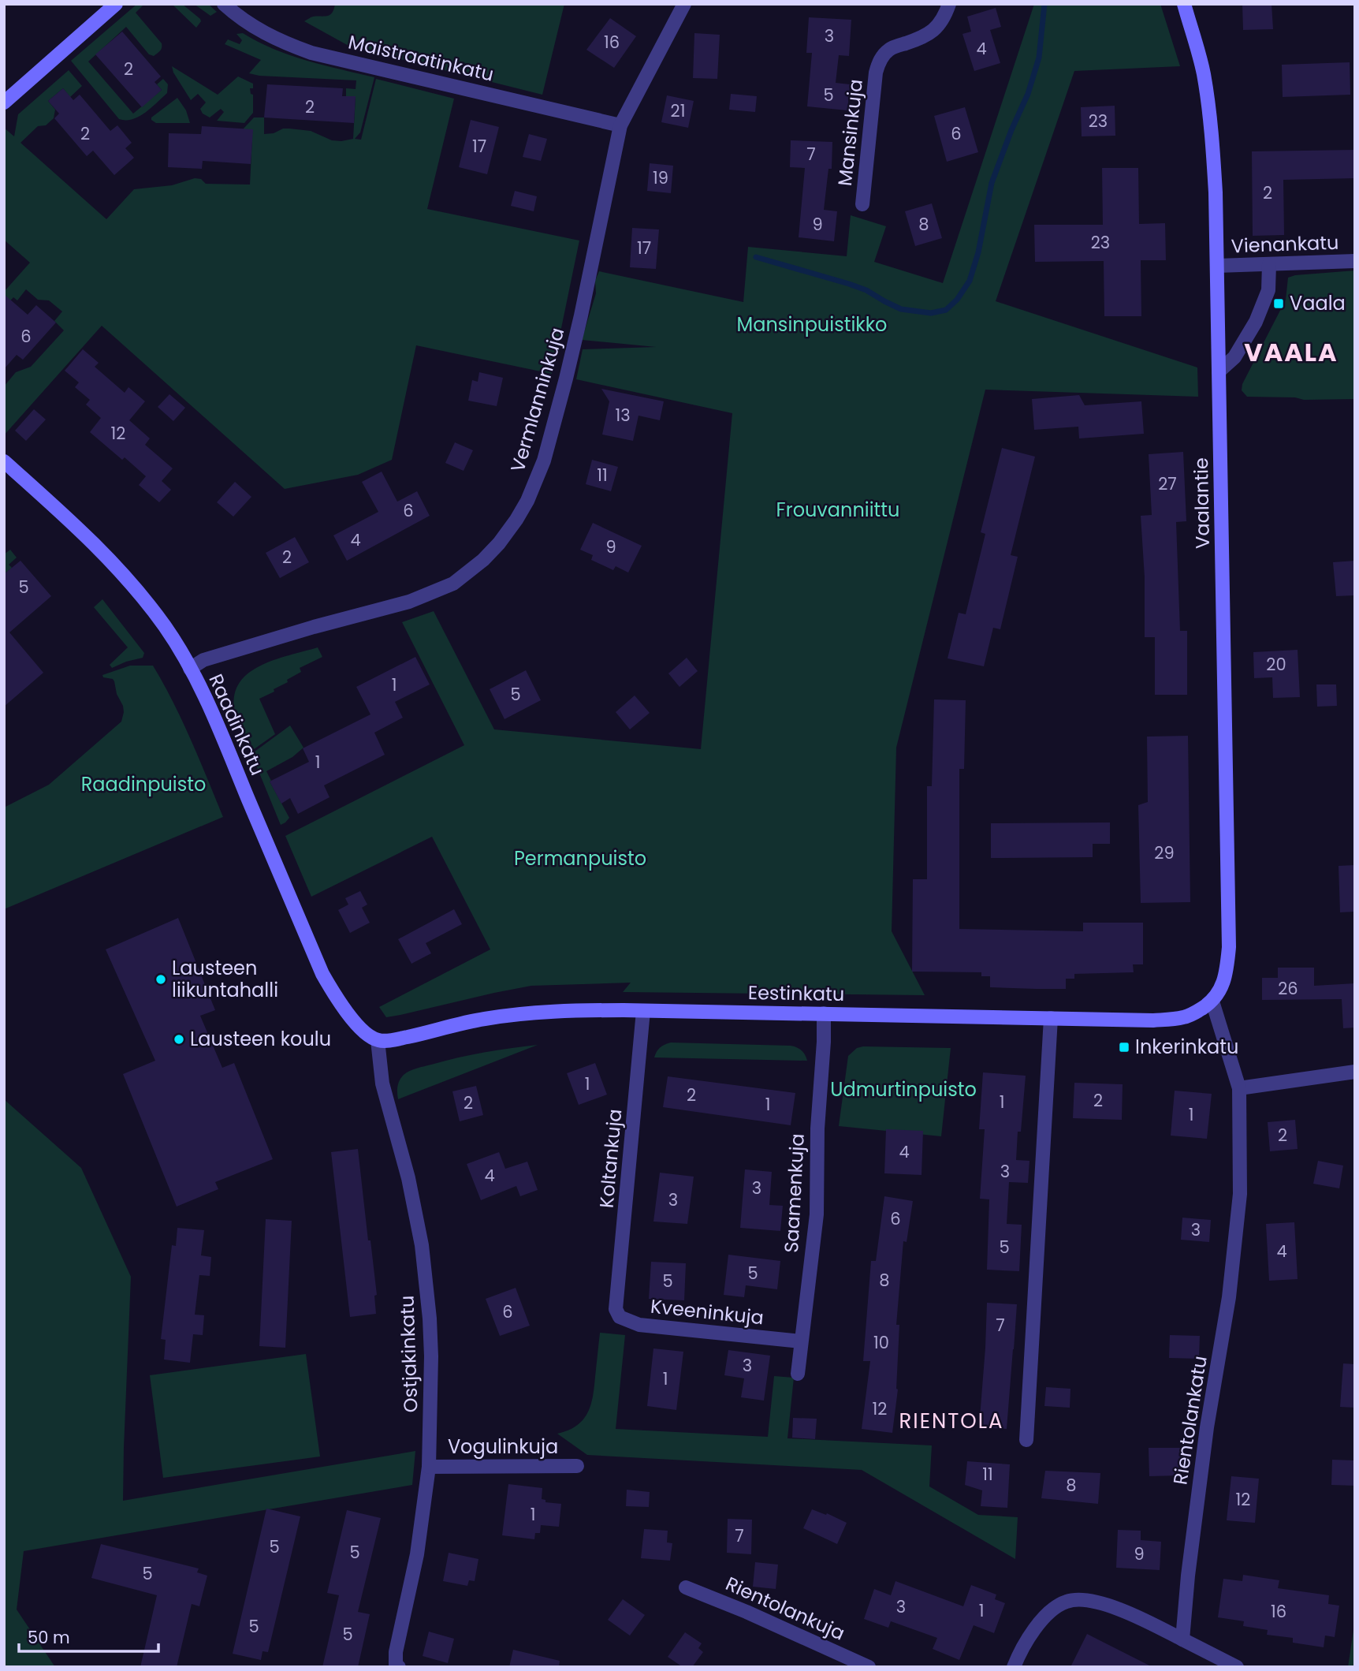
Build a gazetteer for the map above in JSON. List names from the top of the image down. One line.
{"streets":{"street":["Maistraatinkatu","Mansinkuja","Vienankatu","Vermlanninkuja","Vaalantie","Raadinkatu","Eestinkatu","Koltankuja","Saamenkuja","Kveeninkuja","Ostjakinkatu","Rientolankatu","Vogulinkuja","Rientolankuja"]},"crossings":[["Maistraatinkatu","Vermlanninkuja"],["Vienankatu","Vaalantie"],["Vermlanninkuja","Raadinkatu"],["Vaalantie","Eestinkatu"],["Vaalantie","Rientolankatu"],["Raadinkatu","Eestinkatu"],["Raadinkatu","Ostjakinkatu"],["Eestinkatu","Koltankuja"],["Eestinkatu","Saamenkuja"],["Eestinkatu","Ostjakinkatu"],["Eestinkatu","Rientolankatu"],["Koltankuja","Kveeninkuja"],["Saamenkuja","Kveeninkuja"],["Ostjakinkatu","Vogulinkuja"]],"districts":["VAALA","RIENTOLA"],"parks":["Mansinpuistikko","Frouvanniittu","Raadinpuisto","Permanpuisto","Udmurtinpuisto"],"places":{"transit":["Vaala","Inkerinkatu"],"other":["Lausteen liikuntahalli","Lausteen koulu"]},"house_numbers":["3","16","4","2","5","2","21","23","2","6","17","7","19","2","9","8","23","17","6","13","12","11","27","6","4","9","2","5","20","1","5","1","29","26","1","2","2","1","2","1","1","2","4","3","4","3","3","6","3","5","4","5","8","5","6","7","10","3","1","12","11","8","12","1","7","5","5","9","5","3","1","16","5","5"],"scale_bar":"50 m"}
